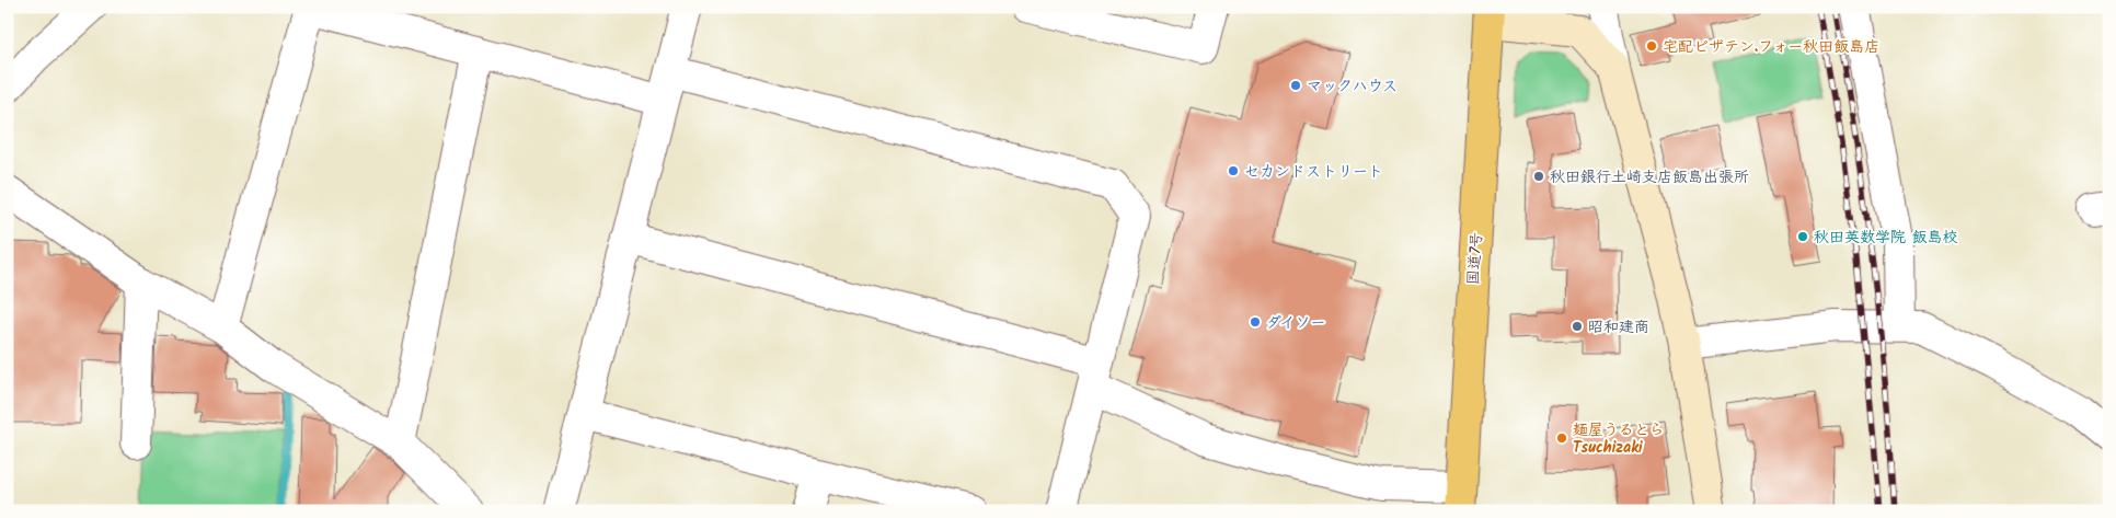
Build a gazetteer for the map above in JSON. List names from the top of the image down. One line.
{"streets":{"highway":["国道7号"]},"places":["宅配ピザテン.フォー秋田飯島店","マックハウス","セカンドストリート","秋田銀行土崎支店飯島出張所","秋田英数学院 飯島校","ダイソー","昭和建商","麺屋うるとら Tsuchizaki"]}
